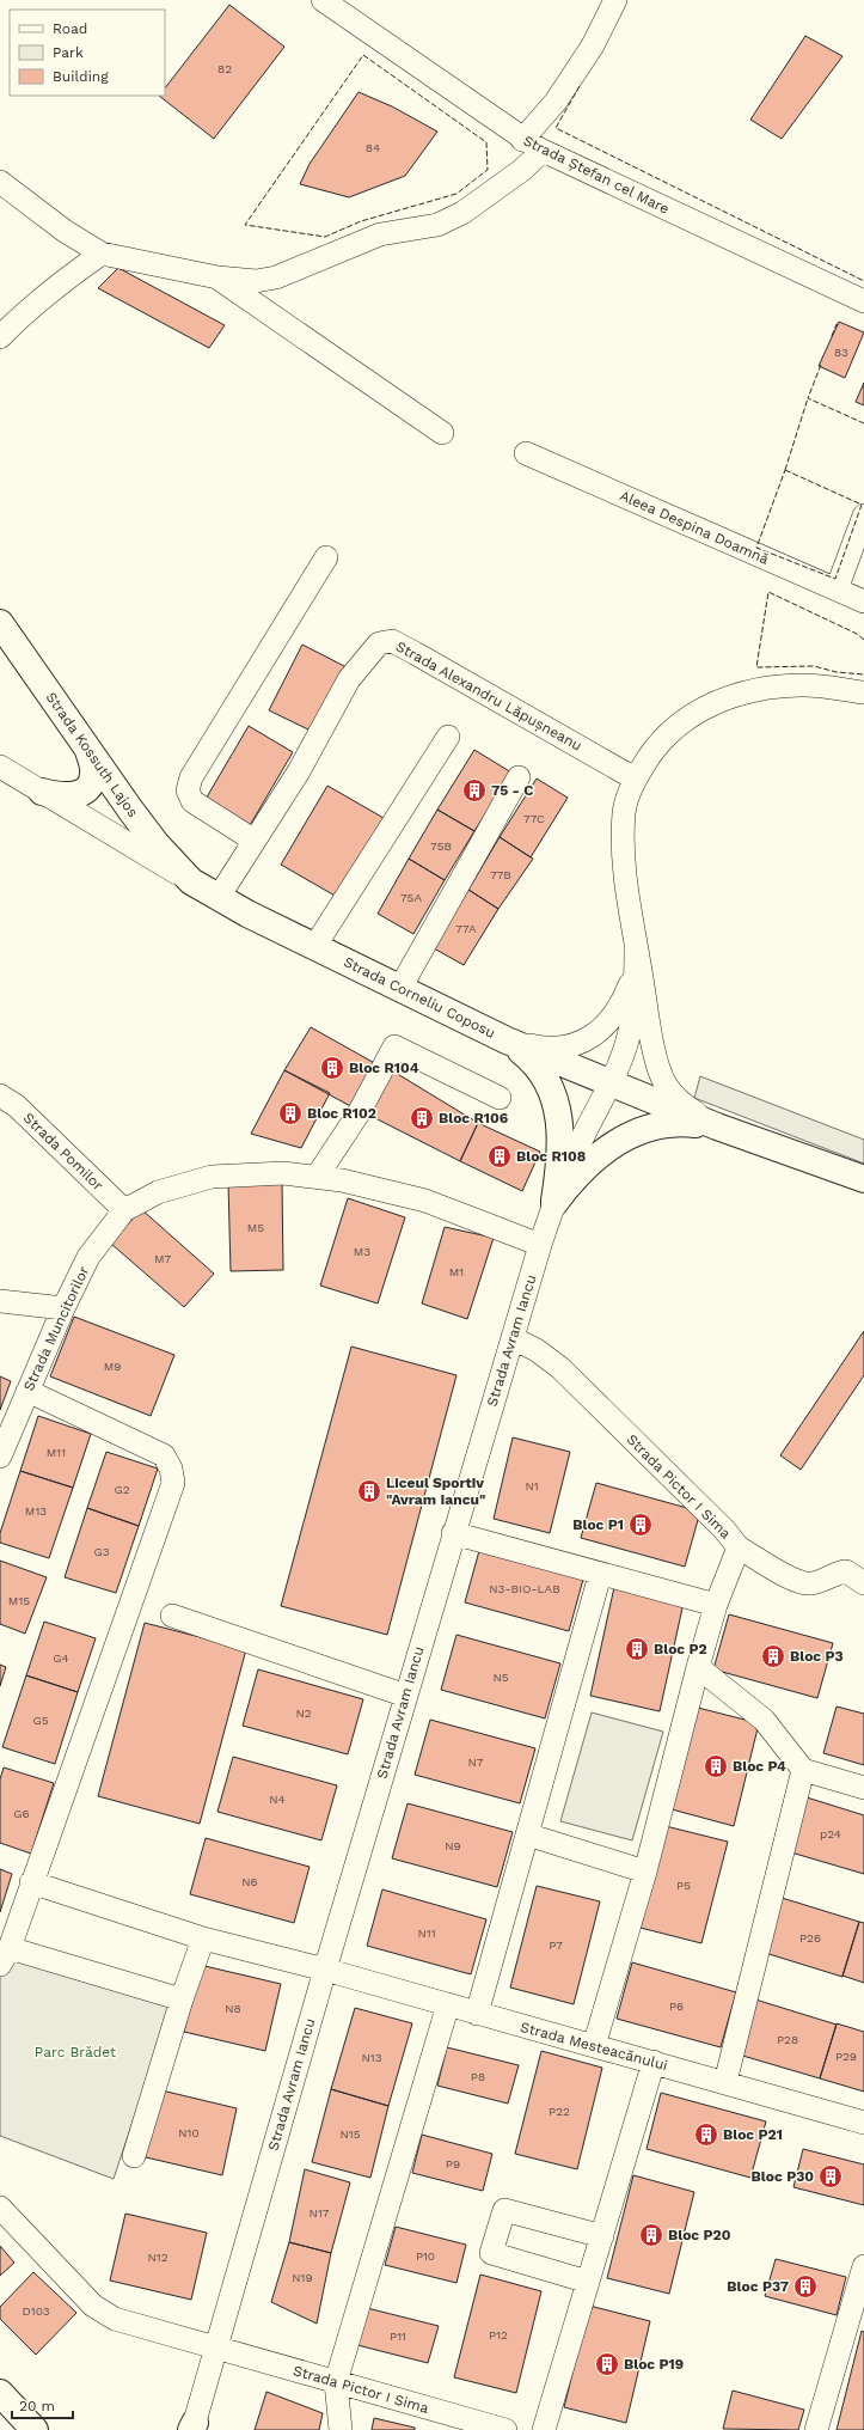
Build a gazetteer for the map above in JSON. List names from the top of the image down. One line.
{"streets":{"main road":["Strada Kossuth Lajos","Strada Corneliu Coposu"],"street":["Strada Ștefan cel Mare","Aleea Despina Doamnă","Strada Alexandru Lăpușneanu","Strada Pomilor","Strada Muncitorilor","Strada Avram Iancu","Strada Pictor I Sima","Strada Mesteacănului"]},"crossings":[["Strada Alexandru Lăpușneanu","Strada Corneliu Coposu"],["Strada Kossuth Lajos","Strada Corneliu Coposu"],["Strada Corneliu Coposu","Strada Avram Iancu"],["Strada Pomilor","Strada Muncitorilor"],["Strada Muncitorilor","Strada Avram Iancu"],["Strada Avram Iancu","Strada Pictor I Sima"],["Strada Avram Iancu","Strada Mesteacănului"],["Strada Pictor I Sima","Strada Mesteacănului"]],"parks":["Parc Brădet"],"places":{"building":["75 - C","Bloc R104","Bloc R102","Bloc R106","Bloc R108","Liceul Sportiv \"Avram Iancu\"","Bloc P1","Bloc P2","Bloc P3","Bloc P4","Bloc P21","Bloc P30","Bloc P20","Bloc P37","Bloc P19"]},"house_numbers":["82","84","83","77C","75B","77B","75A","77A","M5","M3","M7","M1","M9","M11","N1","G2","M13","G3","N3-BIO-LAB","M15","G4","N5","N2","G5","N7","N4","G6","p24","N9","N6","P5","N11","P26","P7","P6","N8","P28","P29","N13","P8","P22","N10","N15","P9","N17","P10","N12","N19","D103","P12","P11"],"legend":["Road","Park","Building"],"scale_bar":"20 m"}
